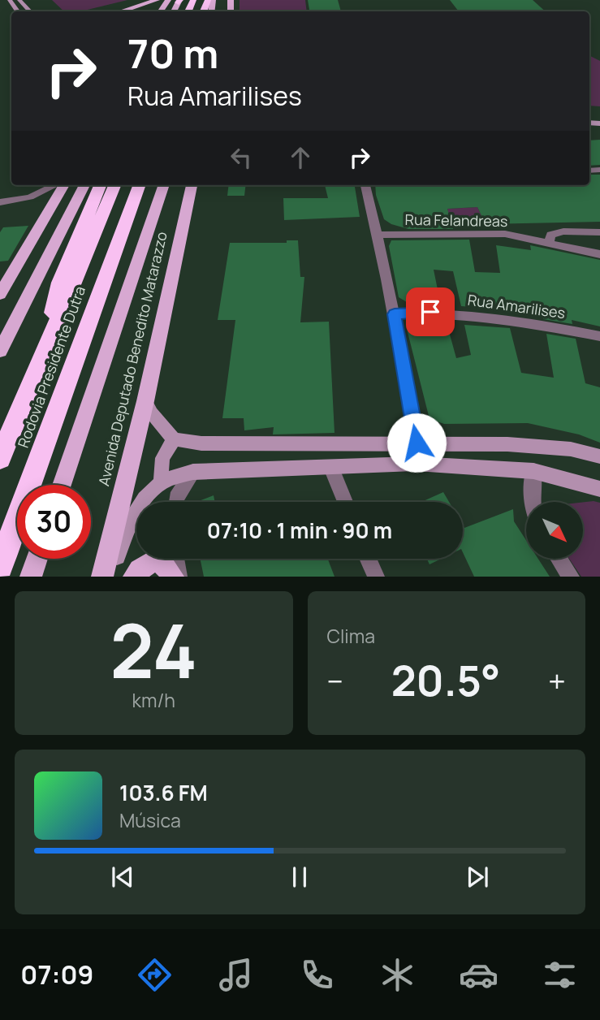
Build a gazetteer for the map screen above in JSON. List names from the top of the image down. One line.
{"streets":{"highway":["Rodovia Presidente Dutra"],"main road":["Avenida Deputado Benedito Matarazzo"],"street":["Rua Felandreas","Rua Amarilises"]},"north":"bottom right","page":{"turn":["70 m","Rua Amarilises"],"limit":"30","trip":"07:10 · 1 min · 90 m","tile":[["24","km/h"],"Clima"],"heat":["−","20.5°","+"],"song":["103.6 FM","Música"],"tabs":"07:09"}}
